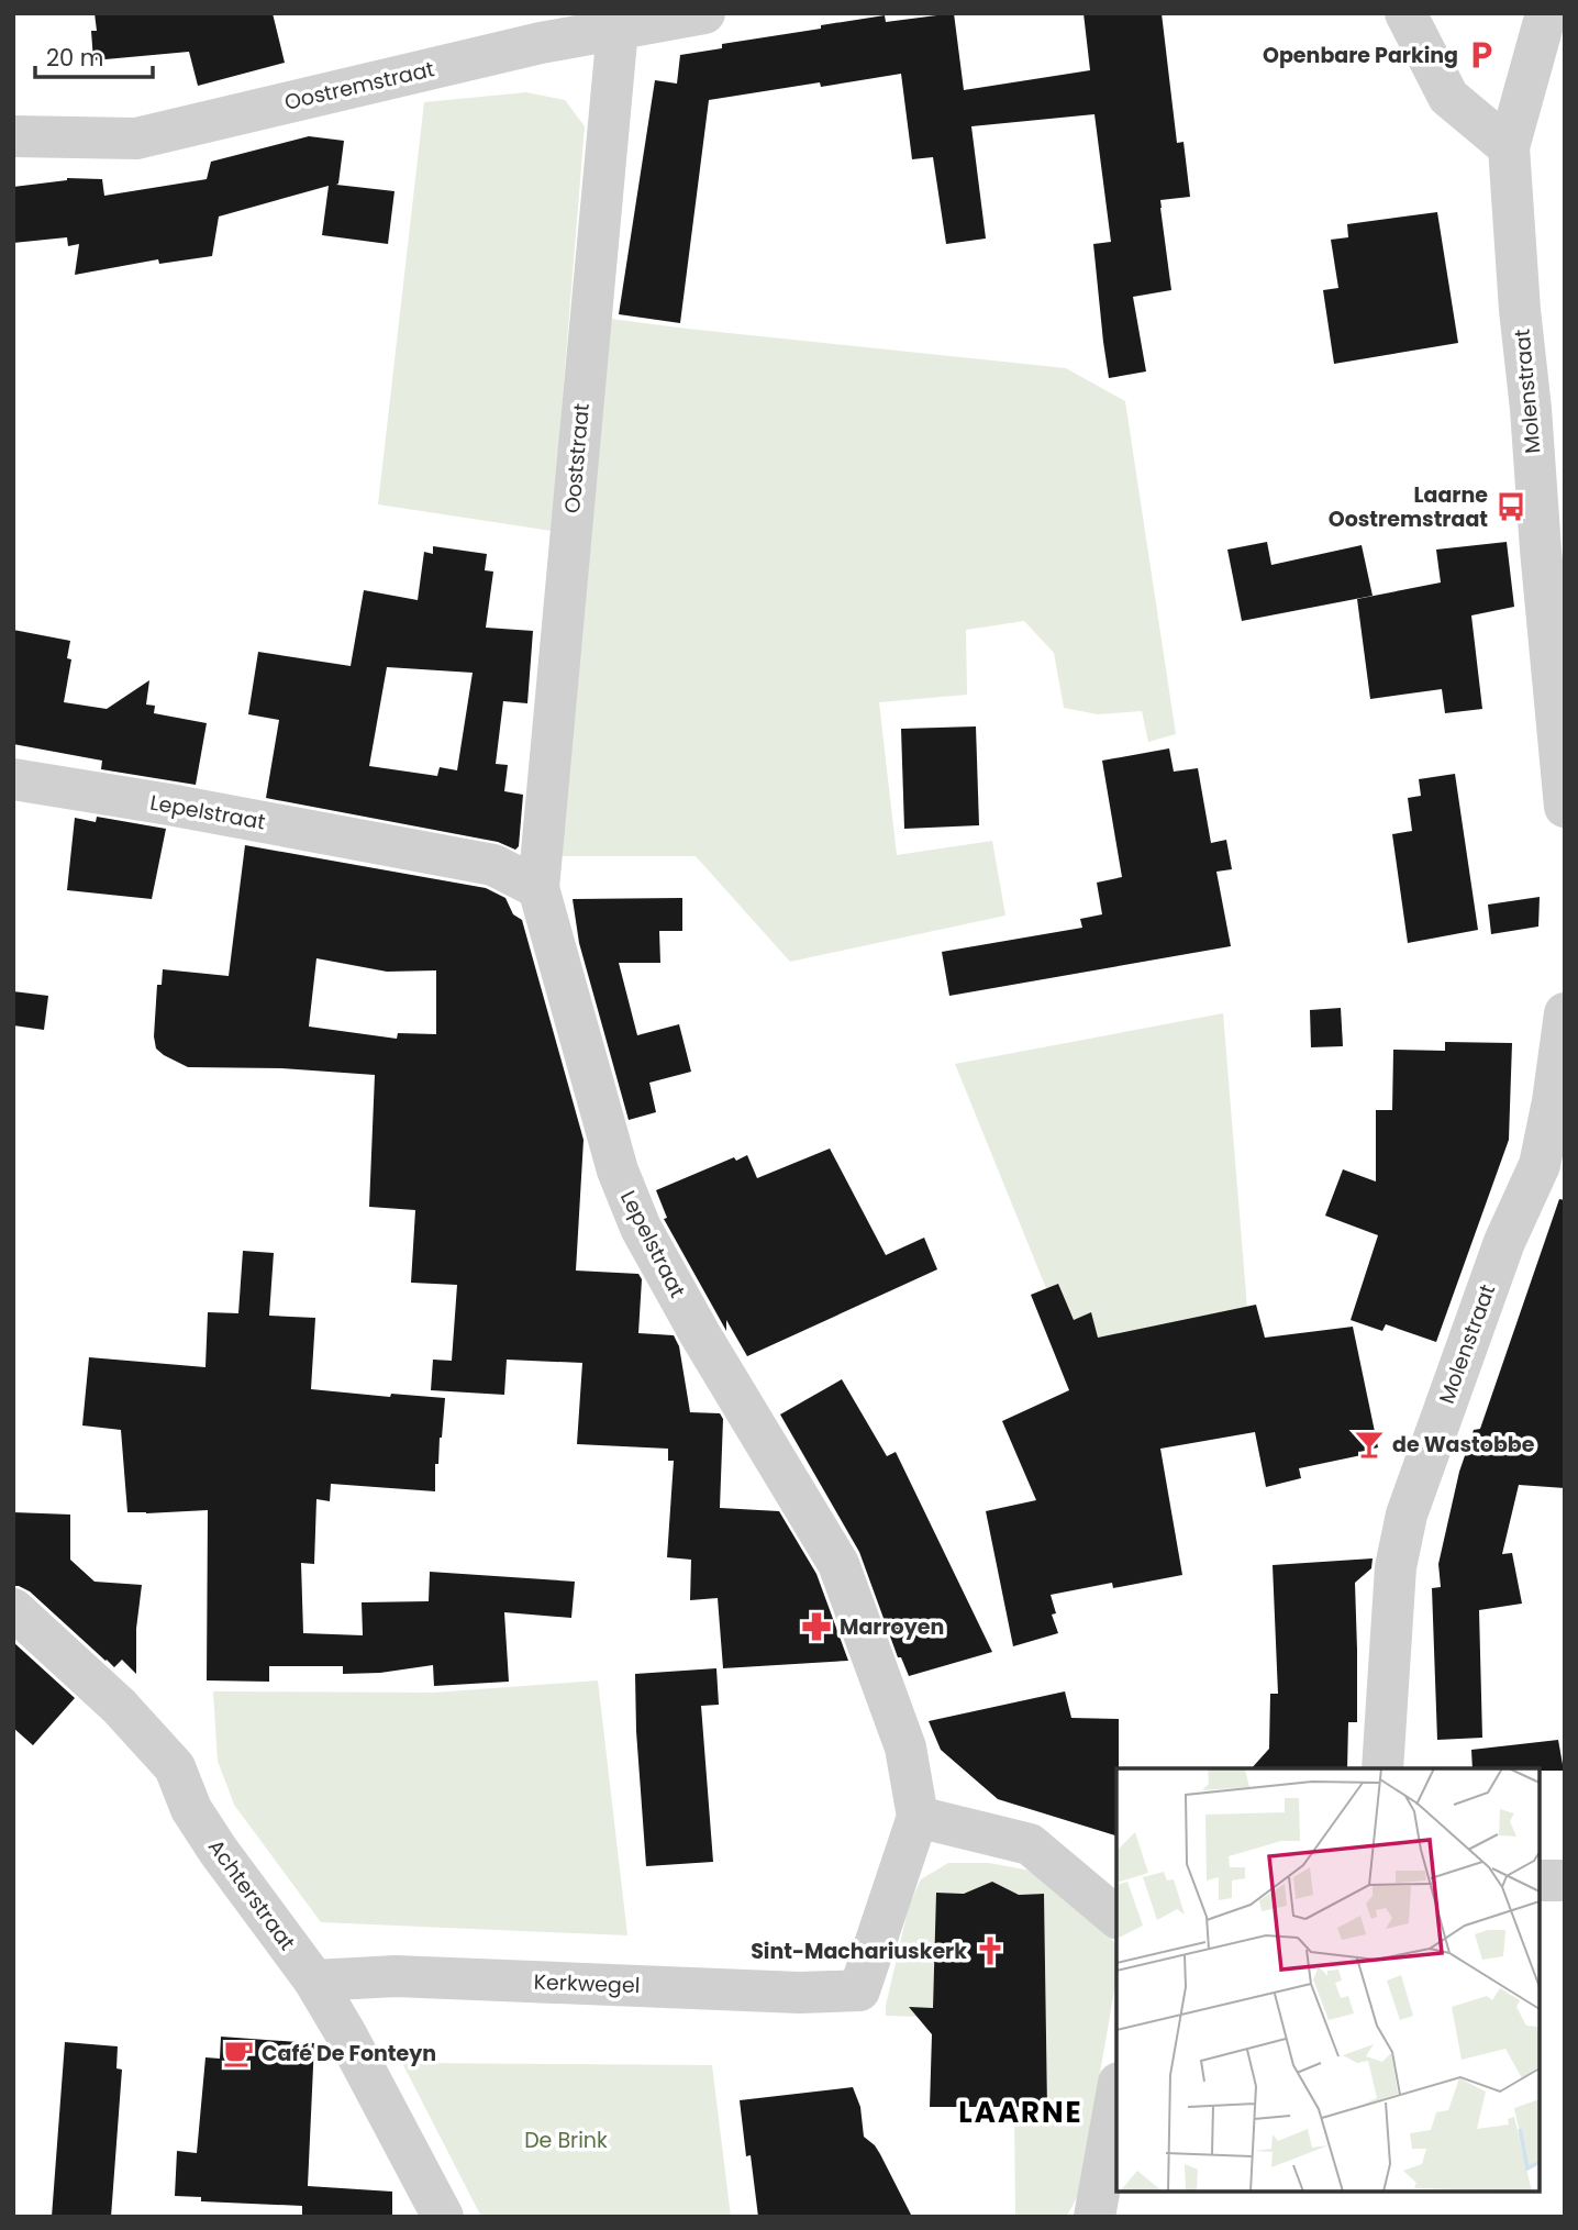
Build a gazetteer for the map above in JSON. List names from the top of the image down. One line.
{"streets":{"street":["Oostremstraat","Molenstraat","Ooststraat","Lepelstraat","Achterstraat","Kerkwegel"]},"crossings":[["Oostremstraat","Ooststraat"],["Ooststraat","Lepelstraat"],["Lepelstraat","Kerkwegel"],["Achterstraat","Kerkwegel"]],"districts":["LAARNE"],"parks":["De Brink"],"places":{"parking":["Openbare Parking"],"bus stop":["Laarne Oostremstraat"],"bar":["de Wastobbe"],"pharmacy":["Marroyen"],"church":["Sint-Machariuskerk"],"cafe":["Café De Fonteyn"]},"scale_bar":"20 m"}
